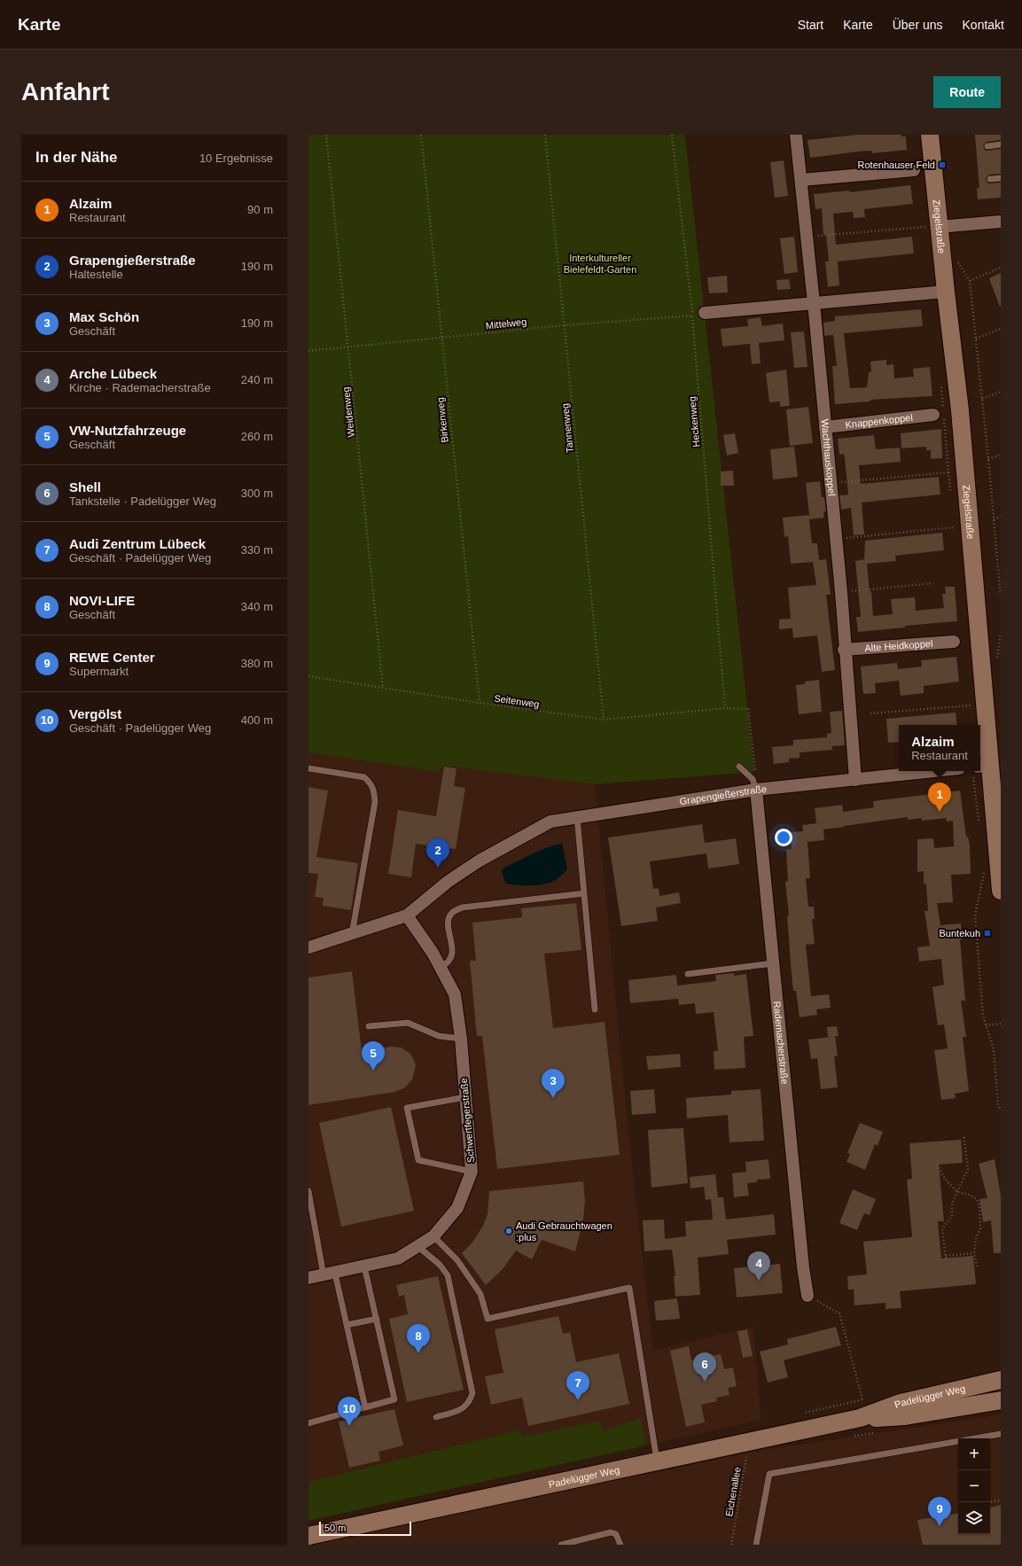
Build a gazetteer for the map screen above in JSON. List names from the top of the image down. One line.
{"streets":{"main road":["Ziegelstraße","Padelügger Weg"],"street":["Knappenkoppel","Wachthauskoppel","Alte Heidkoppel","Grapengießerstraße","Rademacherstraße","Schwertfegerstraße"],"path":["Mittelweg","Weidenweg","Birkenweg","Heckenweg","Tannenweg","Seitenweg","Eichenallee"]},"crossings":[["Mittelweg","Weidenweg"],["Mittelweg","Birkenweg"],["Mittelweg","Heckenweg"],["Mittelweg","Tannenweg"],["Weidenweg","Seitenweg"],["Birkenweg","Seitenweg"],["Knappenkoppel","Wachthauskoppel"],["Heckenweg","Seitenweg"],["Tannenweg","Seitenweg"],["Wachthauskoppel","Alte Heidkoppel"],["Wachthauskoppel","Grapengießerstraße"],["Seitenweg","Grapengießerstraße"],["Seitenweg","Rademacherstraße"],["Grapengießerstraße","Rademacherstraße"],["Grapengießerstraße","Schwertfegerstraße"],["Padelügger Weg","Eichenallee"]],"parks":["Interkultureller Bielefeldt-Garten"],"places":{"transit":["Rotenhauser Feld","Buntekuh"],"other":["Audi Gebrauchtwagen :plus"]},"scale_bar":"50 m","page":{"header":"Karte","nav":["Start","Karte","Über uns","Kontakt"],"buttons":"Route","title":"Anfahrt","heading":["In der Nähe","10 Ergebnisse"],"list":[{"mark":"1","name":"Alzaim","note":"Restaurant","value":"90 m"},{"mark":"2","name":"Grapengießerstraße","note":"Haltestelle","value":"190 m"},{"mark":"3","name":"Max Schön","note":"Geschäft","value":"190 m"},{"mark":"4","name":"Arche Lübeck","note":"Kirche · Rademacherstraße","value":"240 m"},{"mark":"5","name":"VW-Nutzfahrzeuge","note":"Geschäft","value":"260 m"},{"mark":"6","name":"Shell","note":"Tankstelle · Padelügger Weg","value":"300 m"},{"mark":"7","name":"Audi Zentrum Lübeck","note":"Geschäft · Padelügger Weg","value":"330 m"},{"mark":"8","name":"NOVI-LIFE","note":"Geschäft","value":"340 m"},{"mark":"9","name":"REWE Center","note":"Supermarkt","value":"380 m"},{"mark":"10","name":"Vergölst","note":"Geschäft · Padelügger Weg","value":"400 m"}],"popup":["Alzaim","Restaurant"],"pins":["1","2","5","3","4","8","6","7","10","9"],"map_buttons":["+","−"],"scale":"50 m"}}
